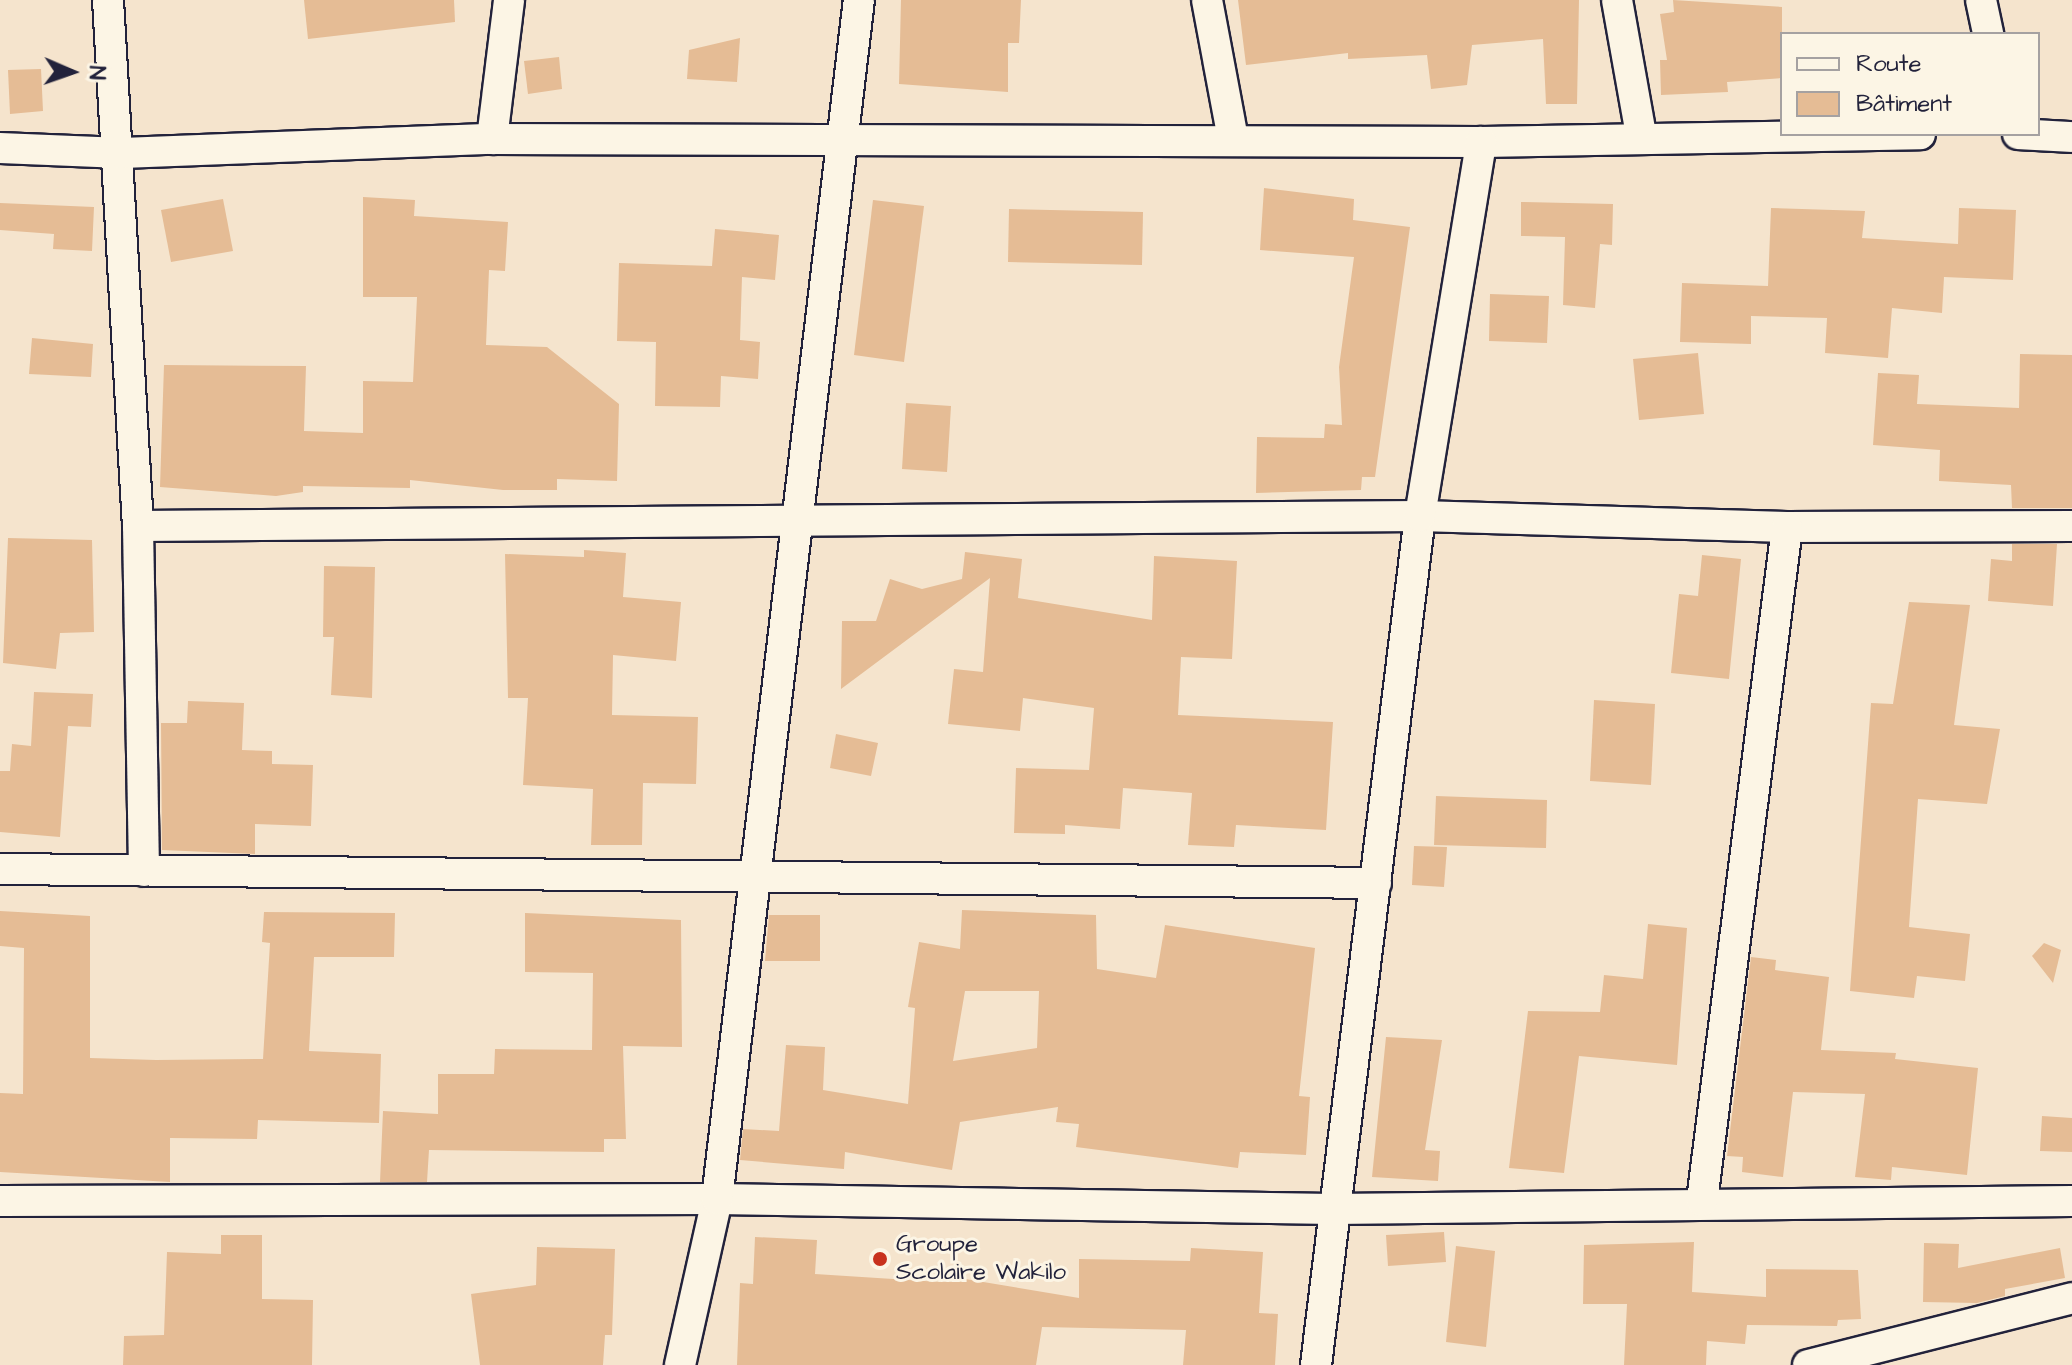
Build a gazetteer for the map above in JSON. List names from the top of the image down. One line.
{"places":["Groupe Scolaire Wakilo"],"legend":["Route","Bâtiment"],"north":"right"}
